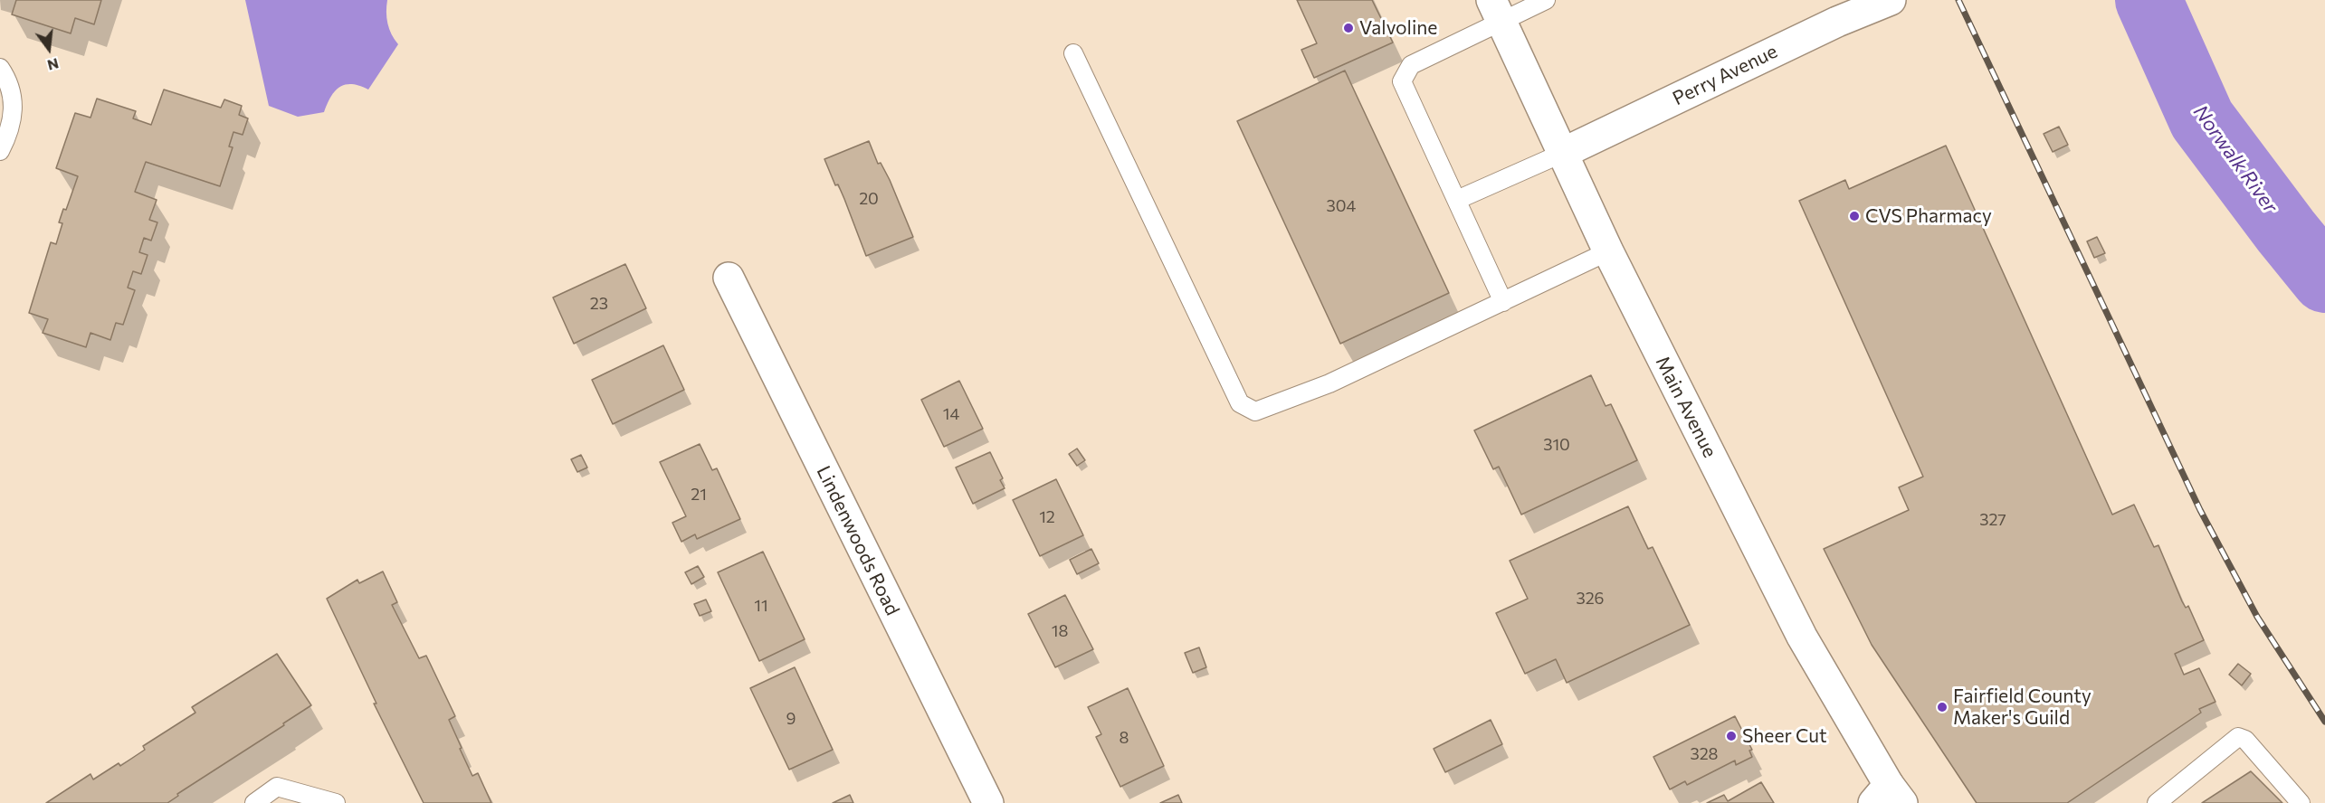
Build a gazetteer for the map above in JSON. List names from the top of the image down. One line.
{"streets":{"street":["Perry Avenue","Main Avenue","Lindenwoods Road"]},"crossings":[["Perry Avenue","Main Avenue"]],"water":["Norwalk River"],"places":["Valvoline","CVS Pharmacy","Fairfield County Maker's Guild","Sheer Cut"],"house_numbers":["20","304","23","14","310","21","12","327","326","11","18","9","8","328"],"north":"bottom"}
